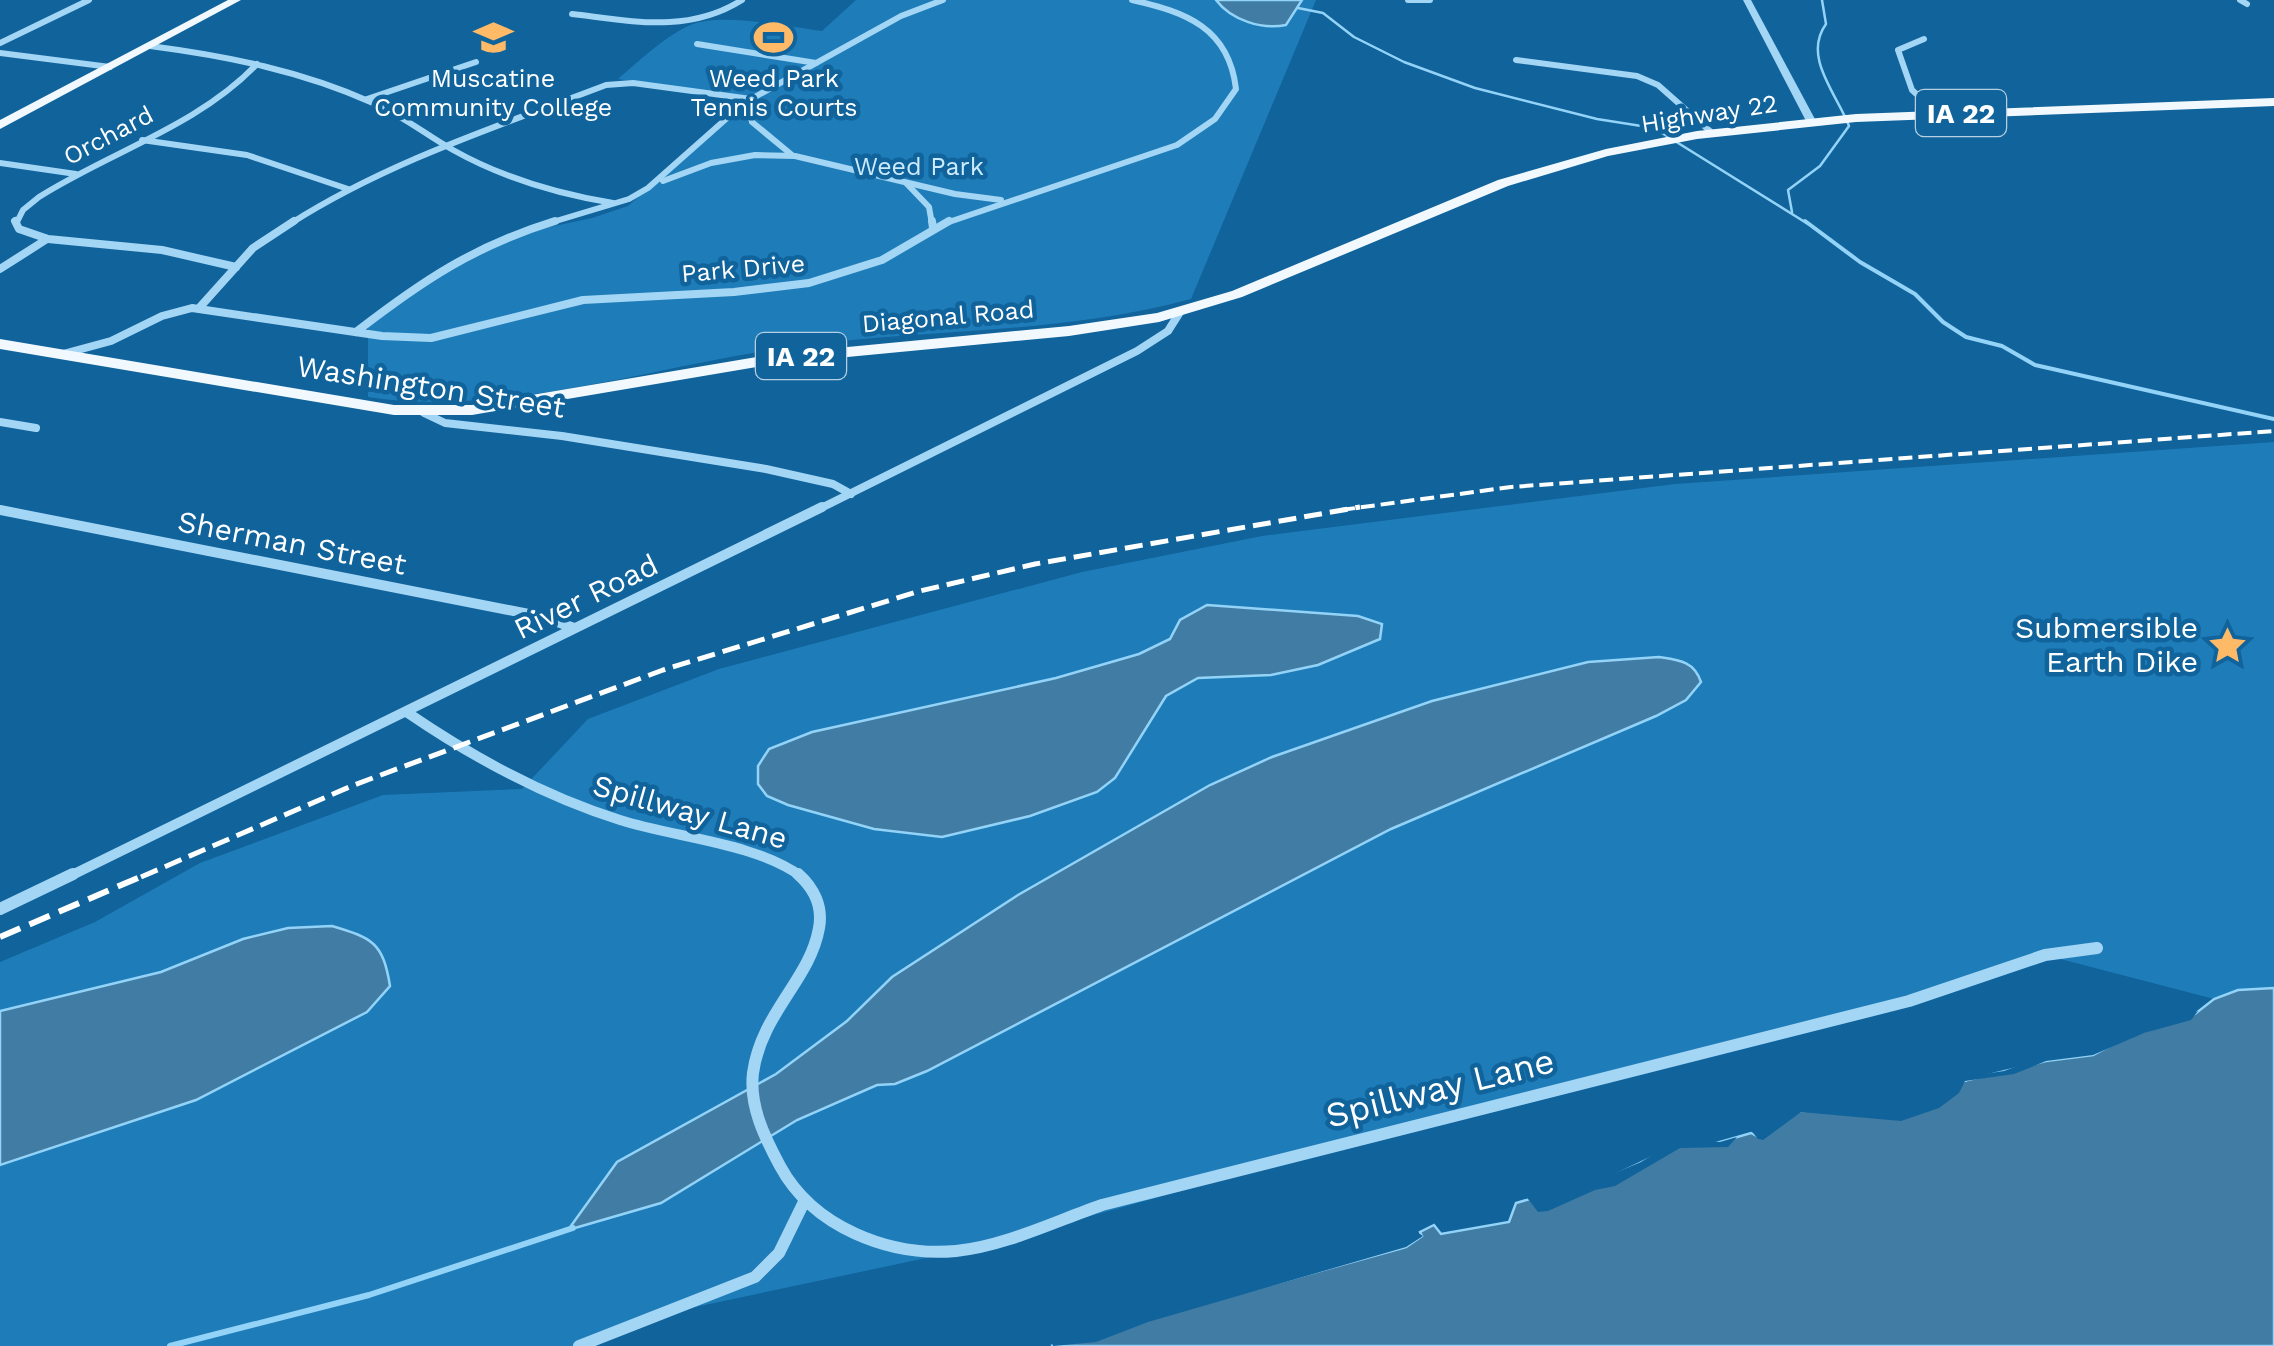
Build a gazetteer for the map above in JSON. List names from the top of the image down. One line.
{"streets":{"main road":["Highway 22","IA 22","Diagonal Road","Washington Street"],"street":["Orchard","Park Drive","Sherman Street","River Road","Spillway Lane"]},"crossings":[["Highway 22","Diagonal Road"],["Highway 22","River Road"],["Park Drive","Washington Street"],["Diagonal Road","Washington Street"],["Diagonal Road","River Road"],["Washington Street","River Road"],["Sherman Street","River Road"],["River Road","Spillway Lane"]],"parks":["Weed Park"],"places":{"school or university":["Muscatine Community College"],"sports":["Weed Park Tennis Courts"],"place":["Submersible Earth Dike"]}}
